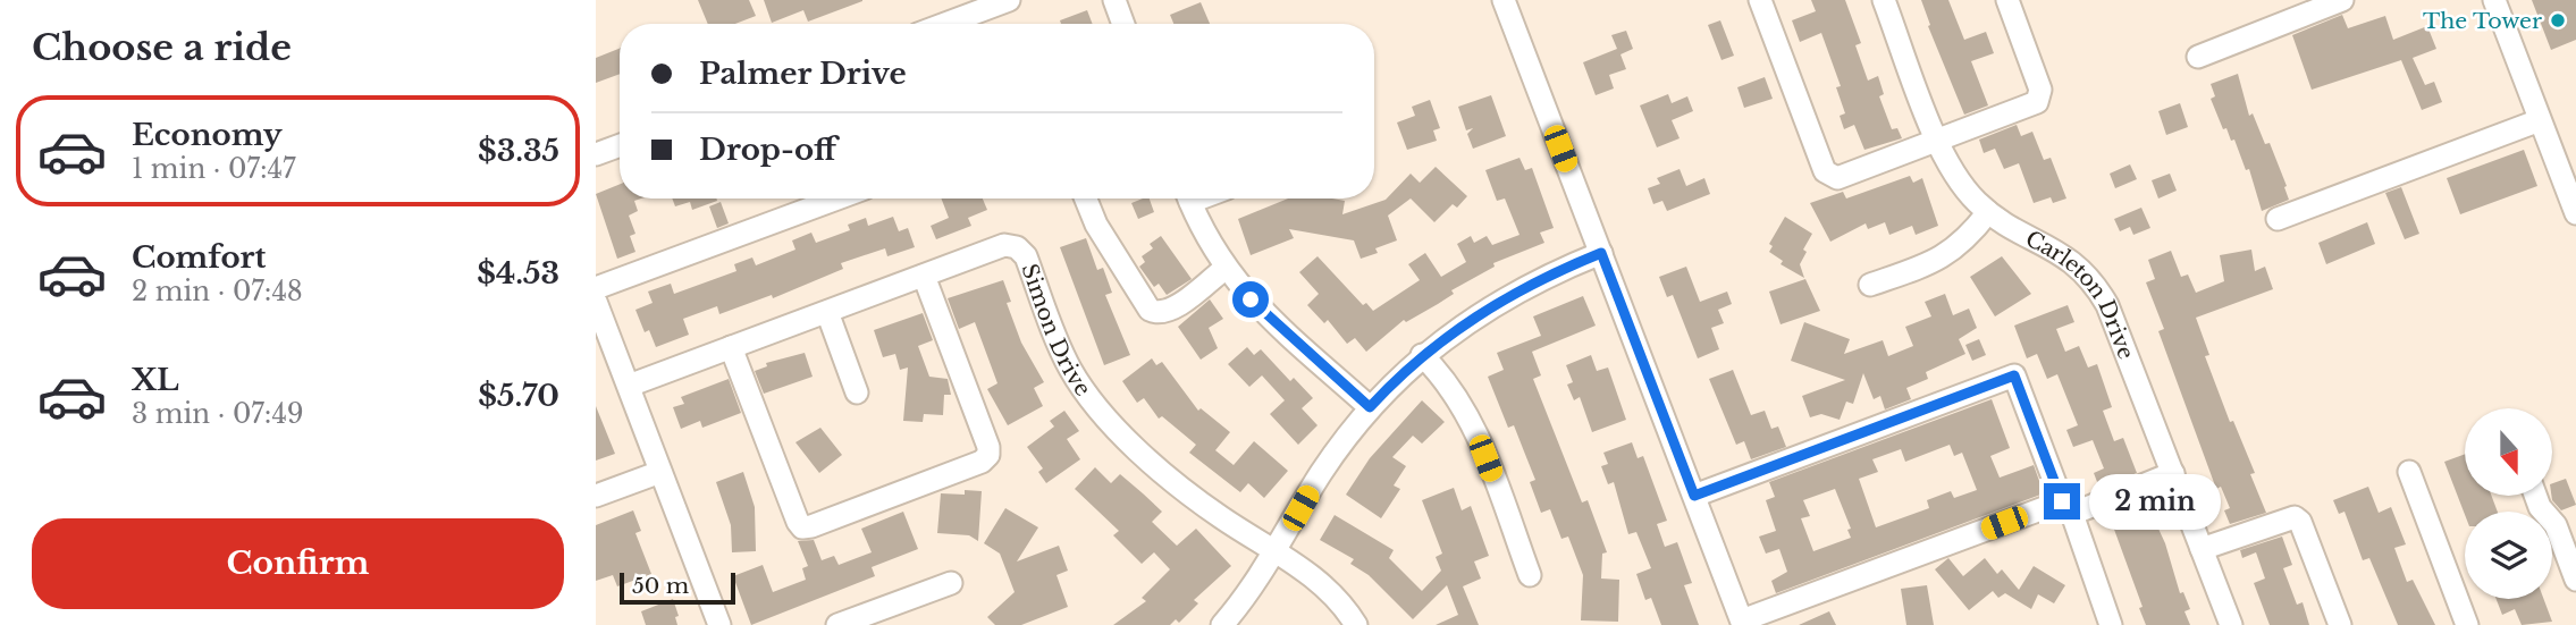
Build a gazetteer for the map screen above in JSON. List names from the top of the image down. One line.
{"streets":{"street":["Carleton Drive","Simon Drive"]},"places":["The Tower"],"scale_bar":"50 m","north":"bottom","page":{"heading":"Choose a ride","banner":["Palmer Drive","Drop-off"],"list":[{"name":"Economy","note":"1 min · 07:47","value":"$3.35"},{"name":"Comfort","note":"2 min · 07:48","value":"$4.53"},{"name":"XL","note":"3 min · 07:49","value":"$5.70"}],"bubble":"2 min","buttons":"Confirm","scale":"50 m"}}
